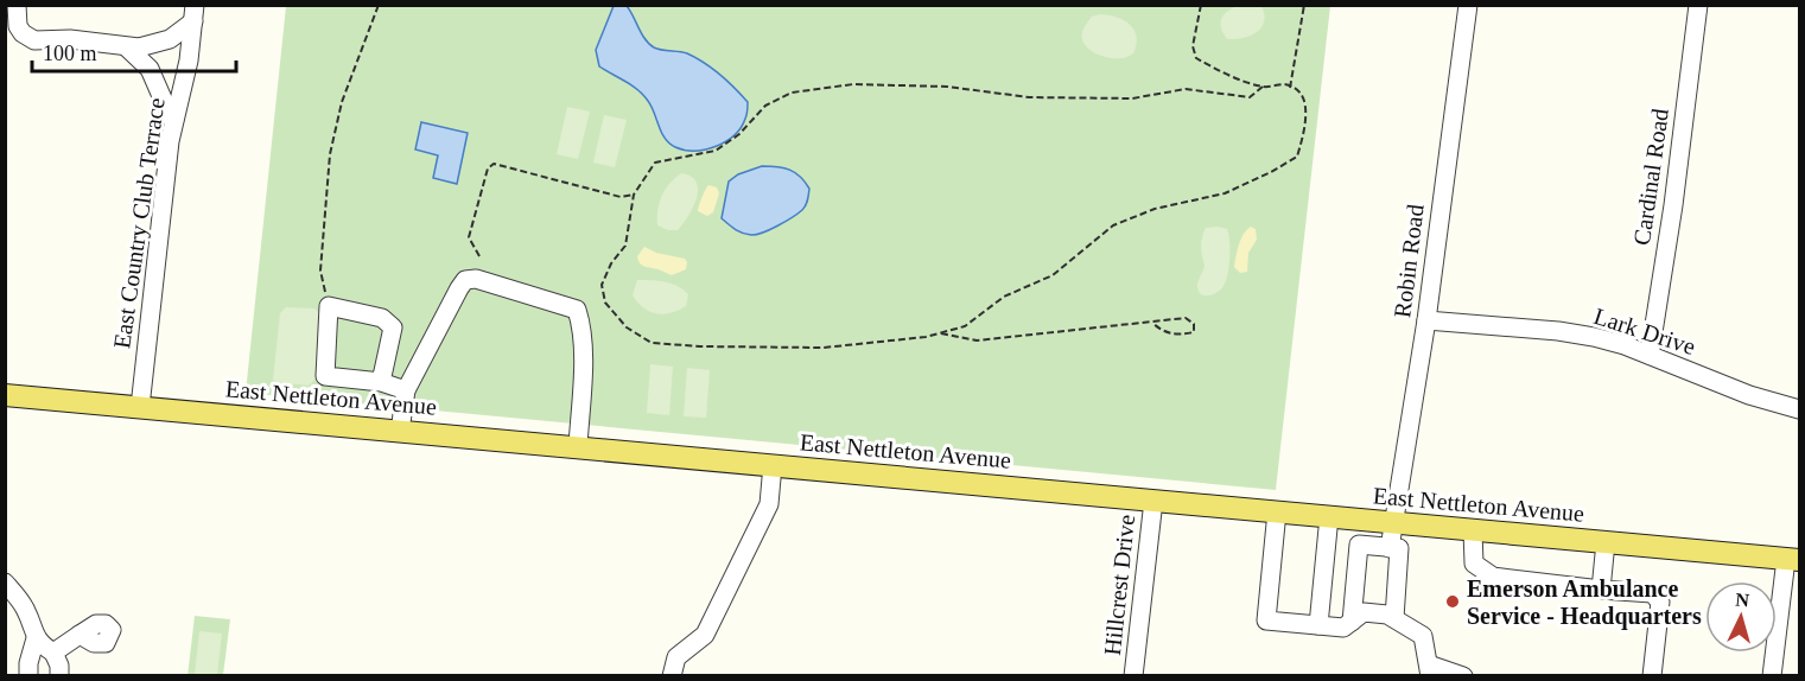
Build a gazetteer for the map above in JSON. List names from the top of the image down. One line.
{"streets":{"main road":["East Nettleton Avenue"],"street":["Cardinal Road","East Country Club Terrace","Robin Road","Lark Drive","Hillcrest Drive"]},"crossings":[["Cardinal Road","Lark Drive"],["East Country Club Terrace","East Nettleton Avenue"],["Robin Road","Lark Drive"],["Robin Road","East Nettleton Avenue"],["East Nettleton Avenue","Hillcrest Drive"]],"places":["Emerson Ambulance Service - Headquarters"],"scale_bar":"100 m","north":"top"}
